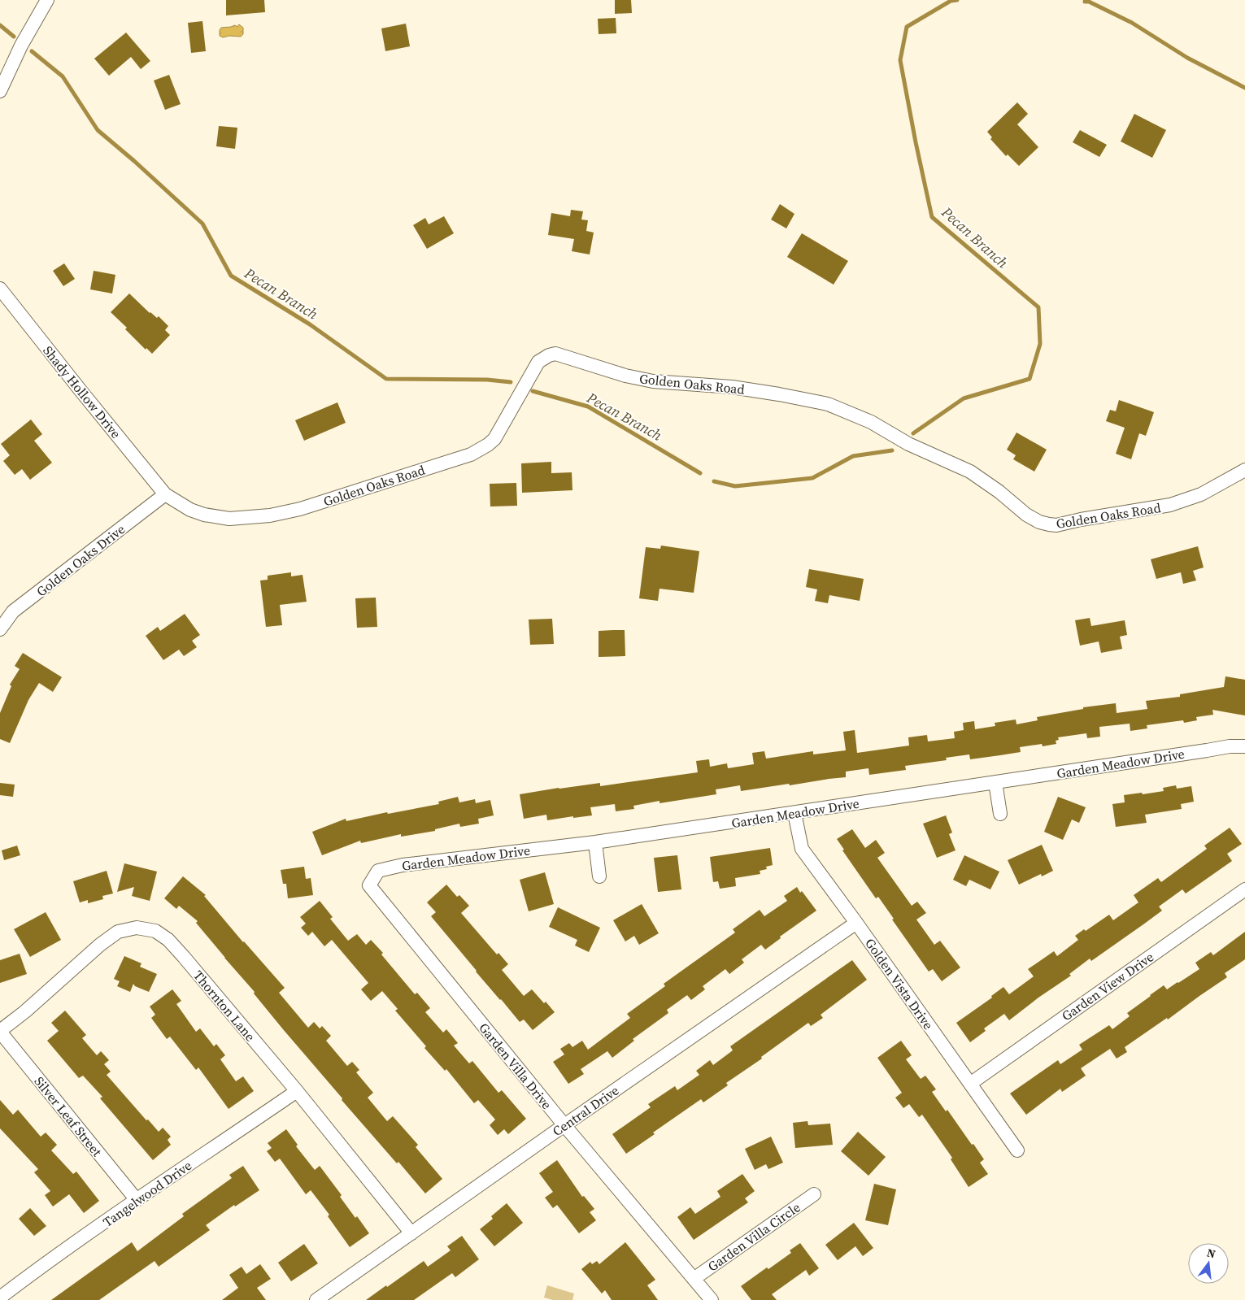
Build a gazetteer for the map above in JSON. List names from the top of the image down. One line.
{"streets":{"street":["Golden Oaks Road","Shady Hollow Drive","Golden Oaks Drive","Garden Meadow Drive","Golden Vista Drive","Garden View Drive","Thornton Lane","Garden Villa Drive","Central Drive","Silver Leaf Street","Tangelwood Drive","Garden Villa Circle"]},"crossings":[["Golden Oaks Road","Shady Hollow Drive"],["Golden Oaks Road","Golden Oaks Drive"],["Shady Hollow Drive","Golden Oaks Drive"],["Garden Meadow Drive","Golden Vista Drive"],["Garden Meadow Drive","Garden Villa Drive"],["Golden Vista Drive","Garden View Drive"],["Golden Vista Drive","Central Drive"],["Thornton Lane","Central Drive"],["Thornton Lane","Silver Leaf Street"],["Thornton Lane","Tangelwood Drive"],["Garden Villa Drive","Central Drive"],["Garden Villa Drive","Garden Villa Circle"],["Silver Leaf Street","Tangelwood Drive"]],"water":["Pecan Branch"],"north":"top"}
